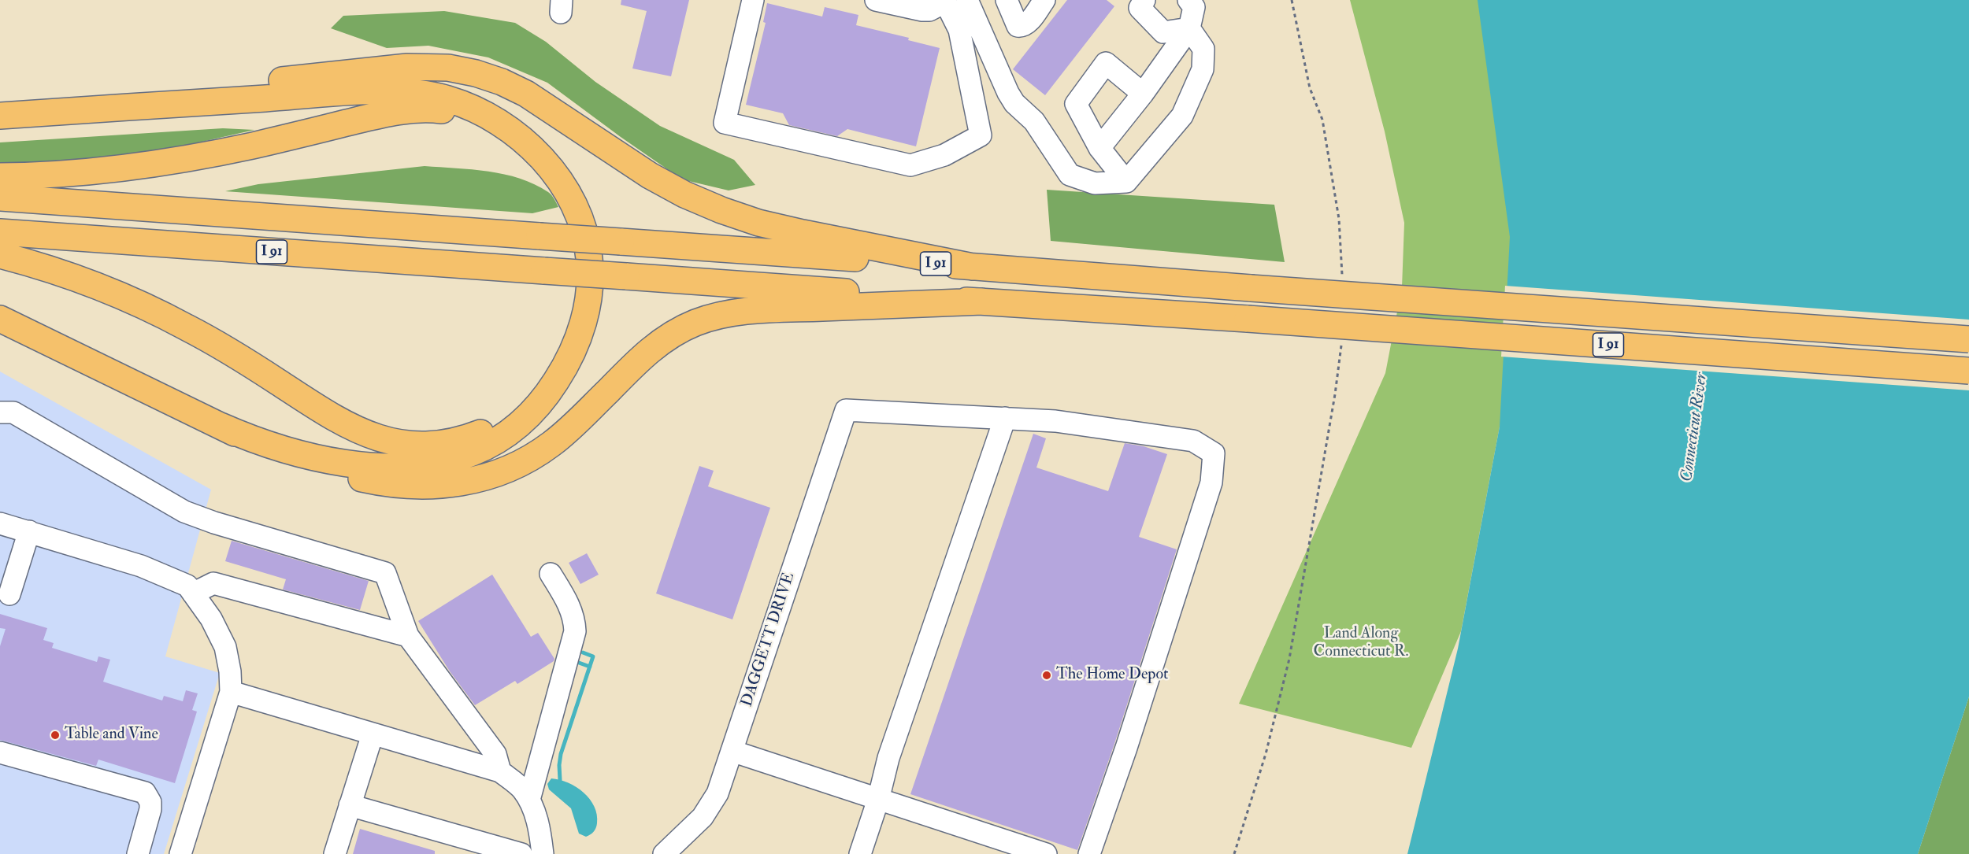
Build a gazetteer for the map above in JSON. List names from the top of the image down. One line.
{"streets":{"highway":["I 91"],"street":["DAGGETT DRIVE"]},"water":["Connecticut River"],"parks":["Land Along Connecticut R."],"places":["The Home Depot","Table and Vine"]}
